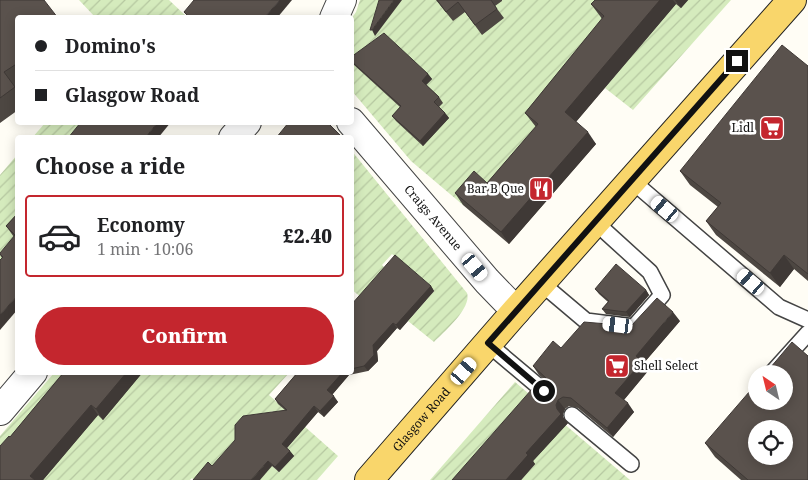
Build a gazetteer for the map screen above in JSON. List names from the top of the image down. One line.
{"streets":{"main road":["Glasgow Road"],"street":["Craigs Avenue"]},"crossings":[["Craigs Avenue","Glasgow Road"]],"places":{"supermarket":["Lidl","Shell Select"],"restaurant":["Bar B Que"]},"north":"top left","page":{"banner":["Domino's","Glasgow Road"],"heading":"Choose a ride","list":[{"name":"Economy","note":"1 min · 10:06","value":"£2.40"}],"buttons":"Confirm"}}
